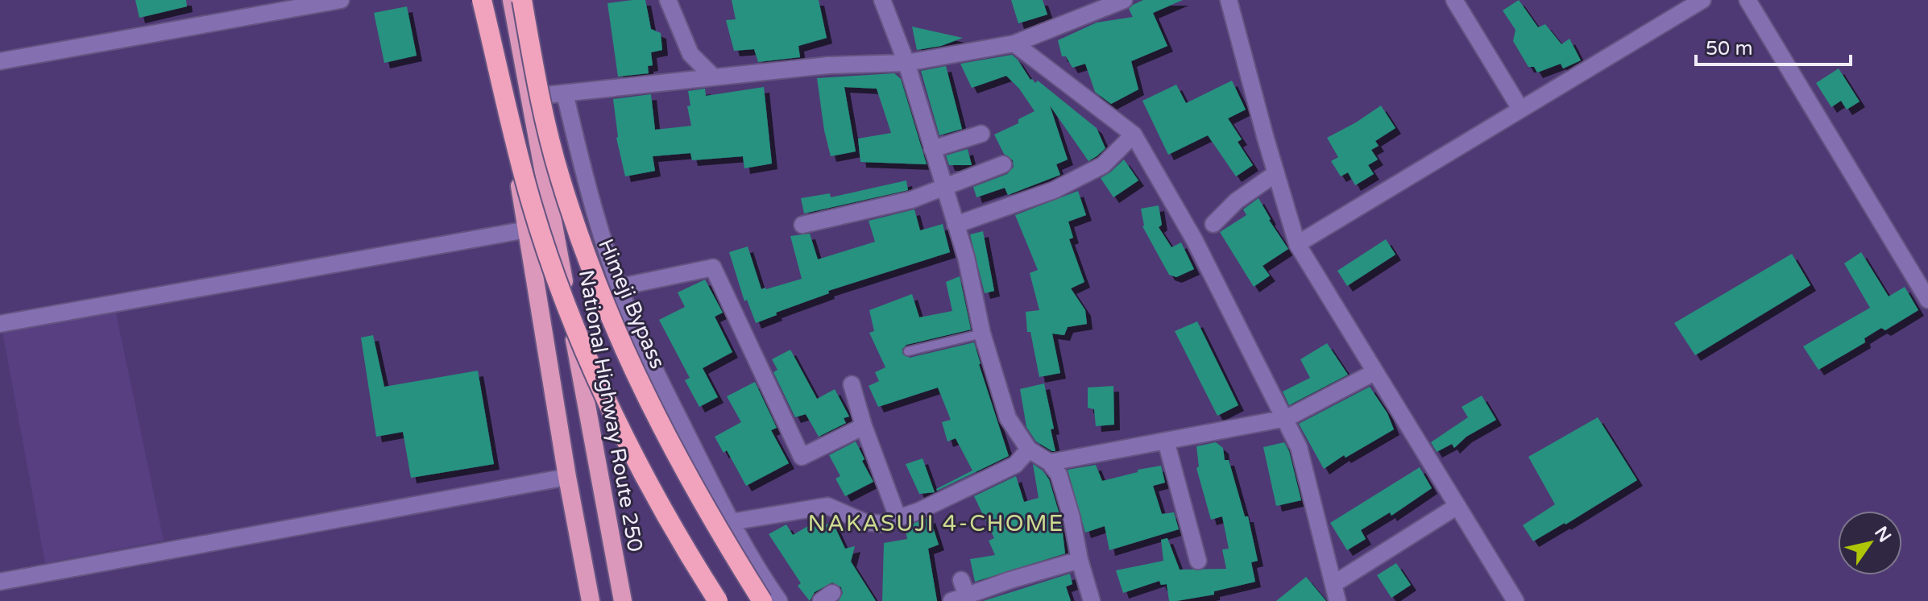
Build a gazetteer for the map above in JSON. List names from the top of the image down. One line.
{"streets":{"highway":["Himeji Bypass","National Highway Route 250"]},"districts":["NAKASUJI 4-CHOME"],"scale_bar":"50 m","north":"top right"}
